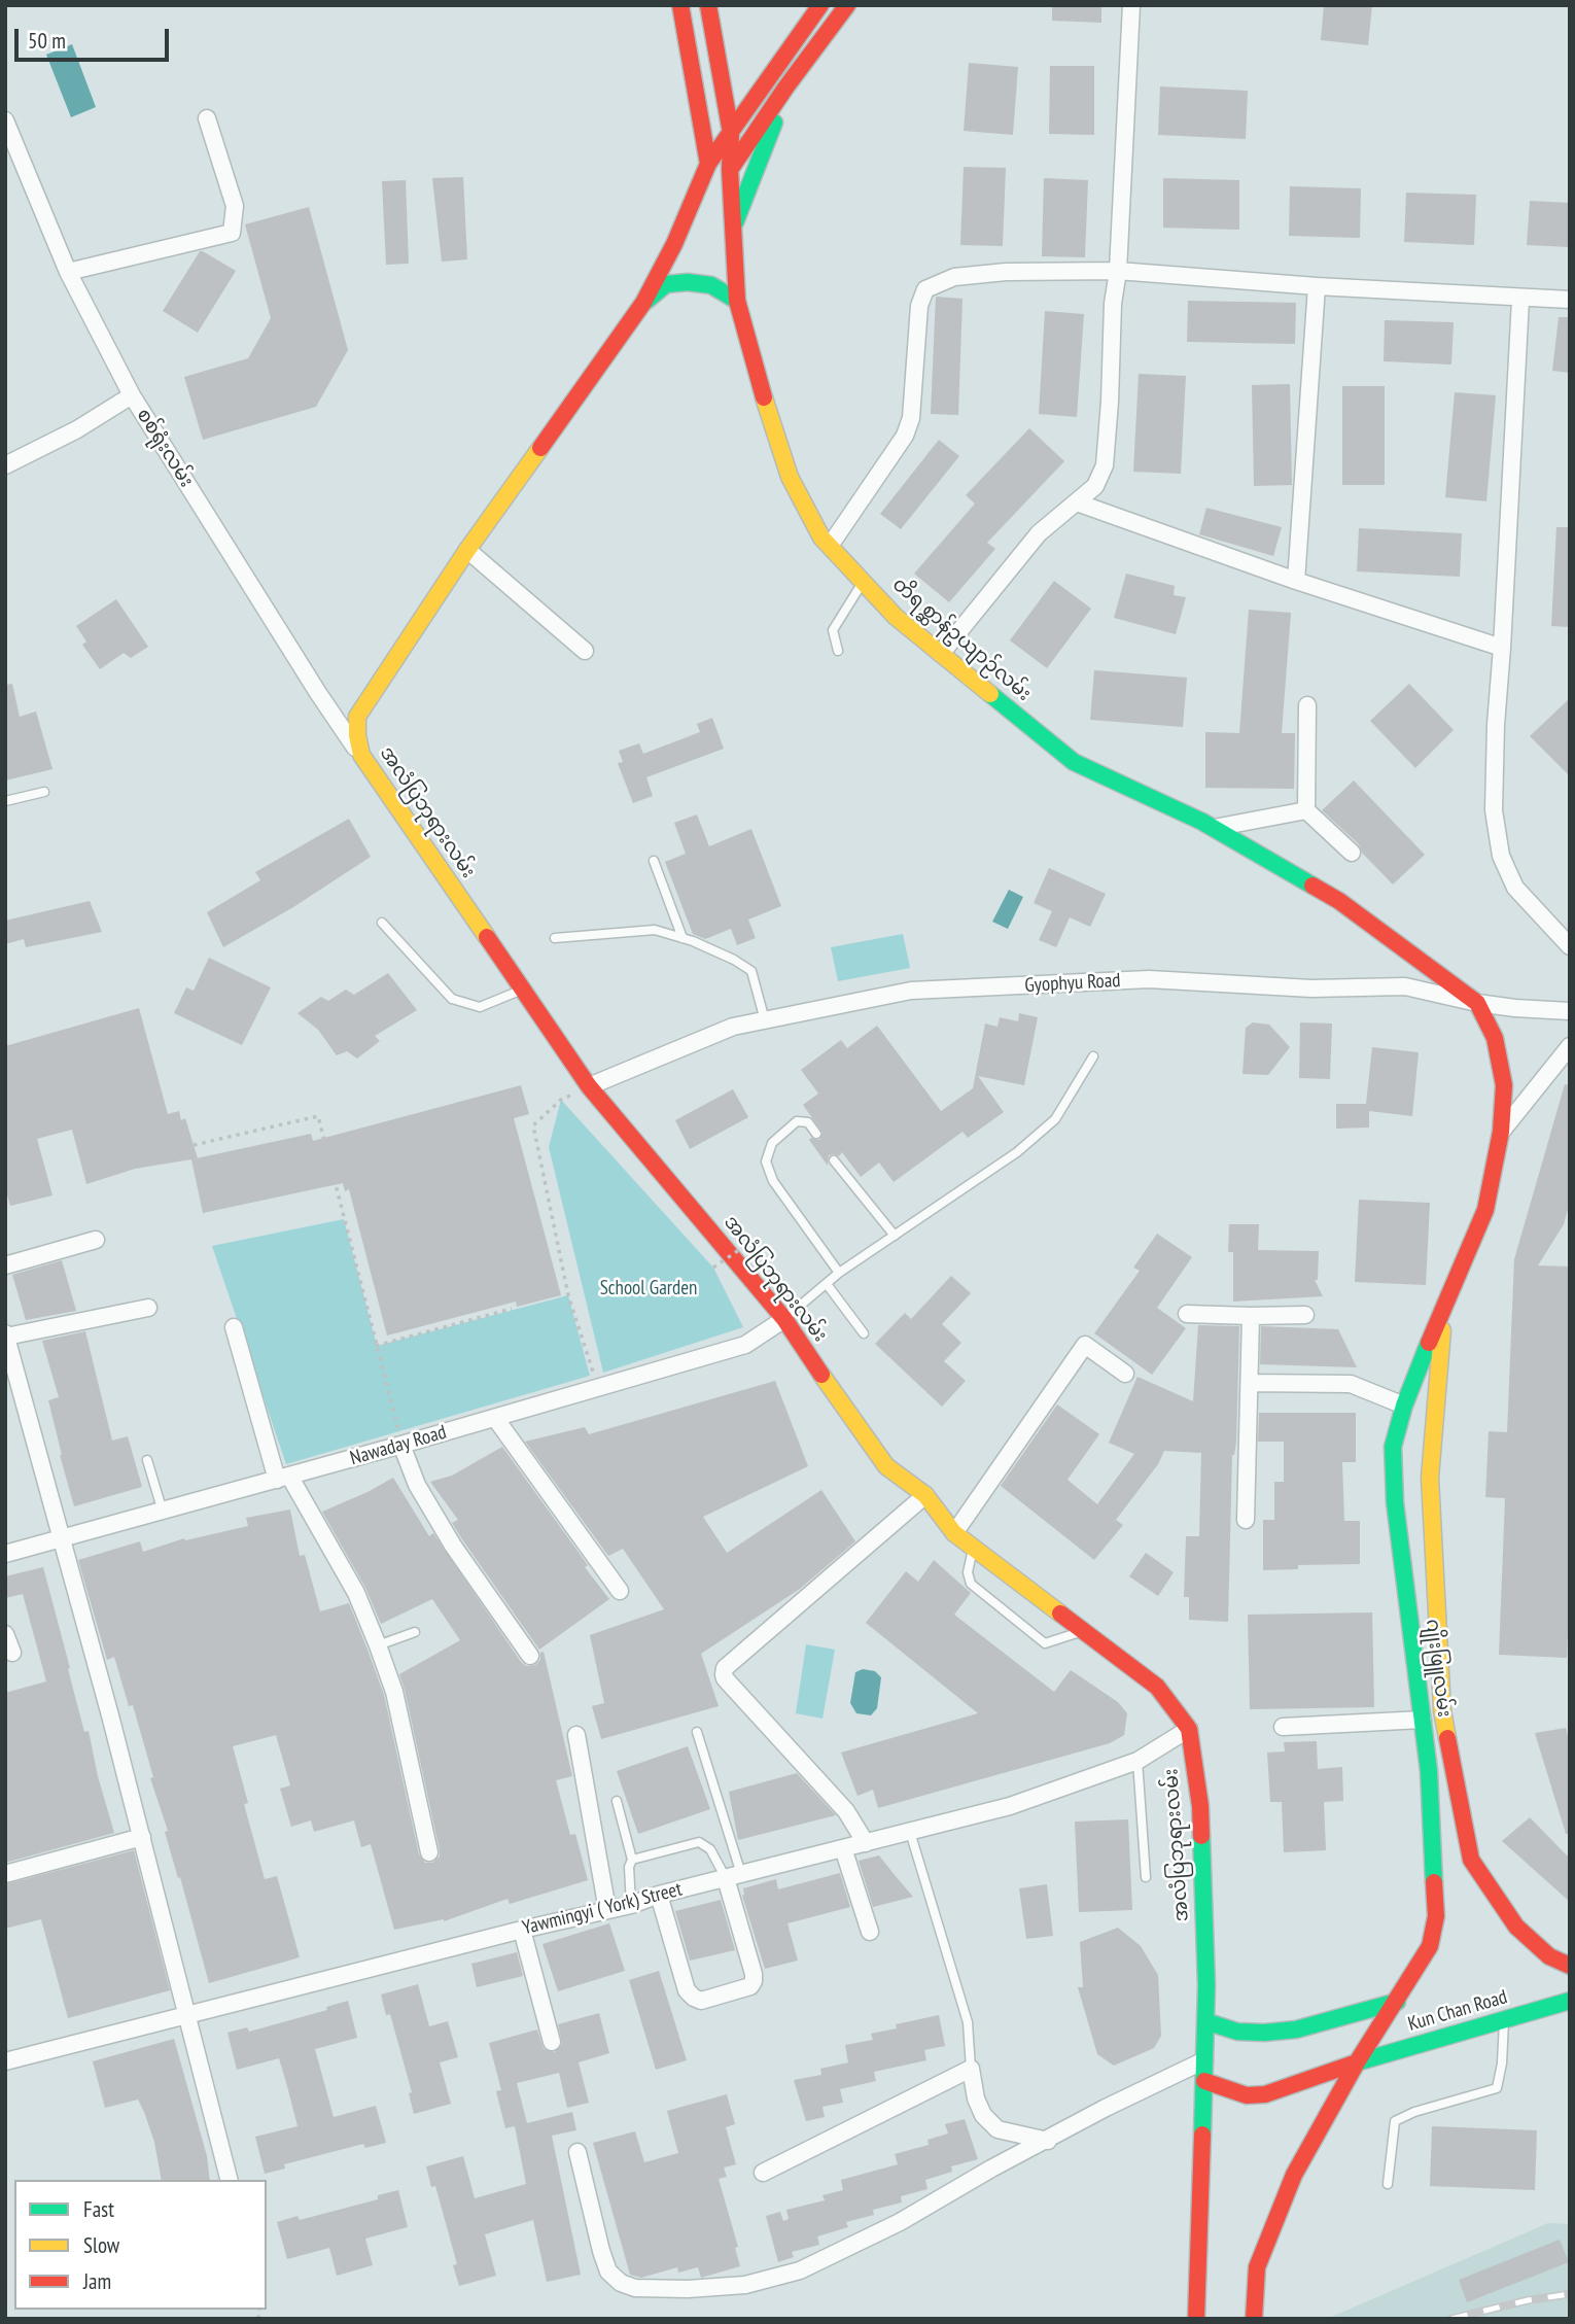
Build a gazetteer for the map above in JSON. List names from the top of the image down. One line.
{"streets":{"main road":["တိရစ္ဆာန်ဥယျာဉ်လမ်း","အလံပြဘုရားလမ်း","ဂျိုးဖြူလမ်း","Kun Chan Road"],"street":["စစ်ရုံးလမ်း","Gyophyu Road","Nawaday Road","Yawmingyi ( York) Street"]},"crossings":[["စစ်ရုံးလမ်း","အလံပြဘုရားလမ်း"],["တိရစ္ဆာန်ဥယျာဉ်လမ်း","Gyophyu Road"],["တိရစ္ဆာန်ဥယျာဉ်လမ်း","ဂျိုးဖြူလမ်း"],["အလံပြဘုရားလမ်း","Gyophyu Road"],["အလံပြဘုရားလမ်း","Nawaday Road"],["အလံပြဘုရားလမ်း","Yawmingyi ( York) Street"],["အလံပြဘုရားလမ်း","Kun Chan Road"],["Gyophyu Road","ဂျိုးဖြူလမ်း"],["ဂျိုးဖြူလမ်း","Kun Chan Road"]],"parks":["School Garden"],"legend":["Fast","Slow","Jam"],"scale_bar":"50 m"}
